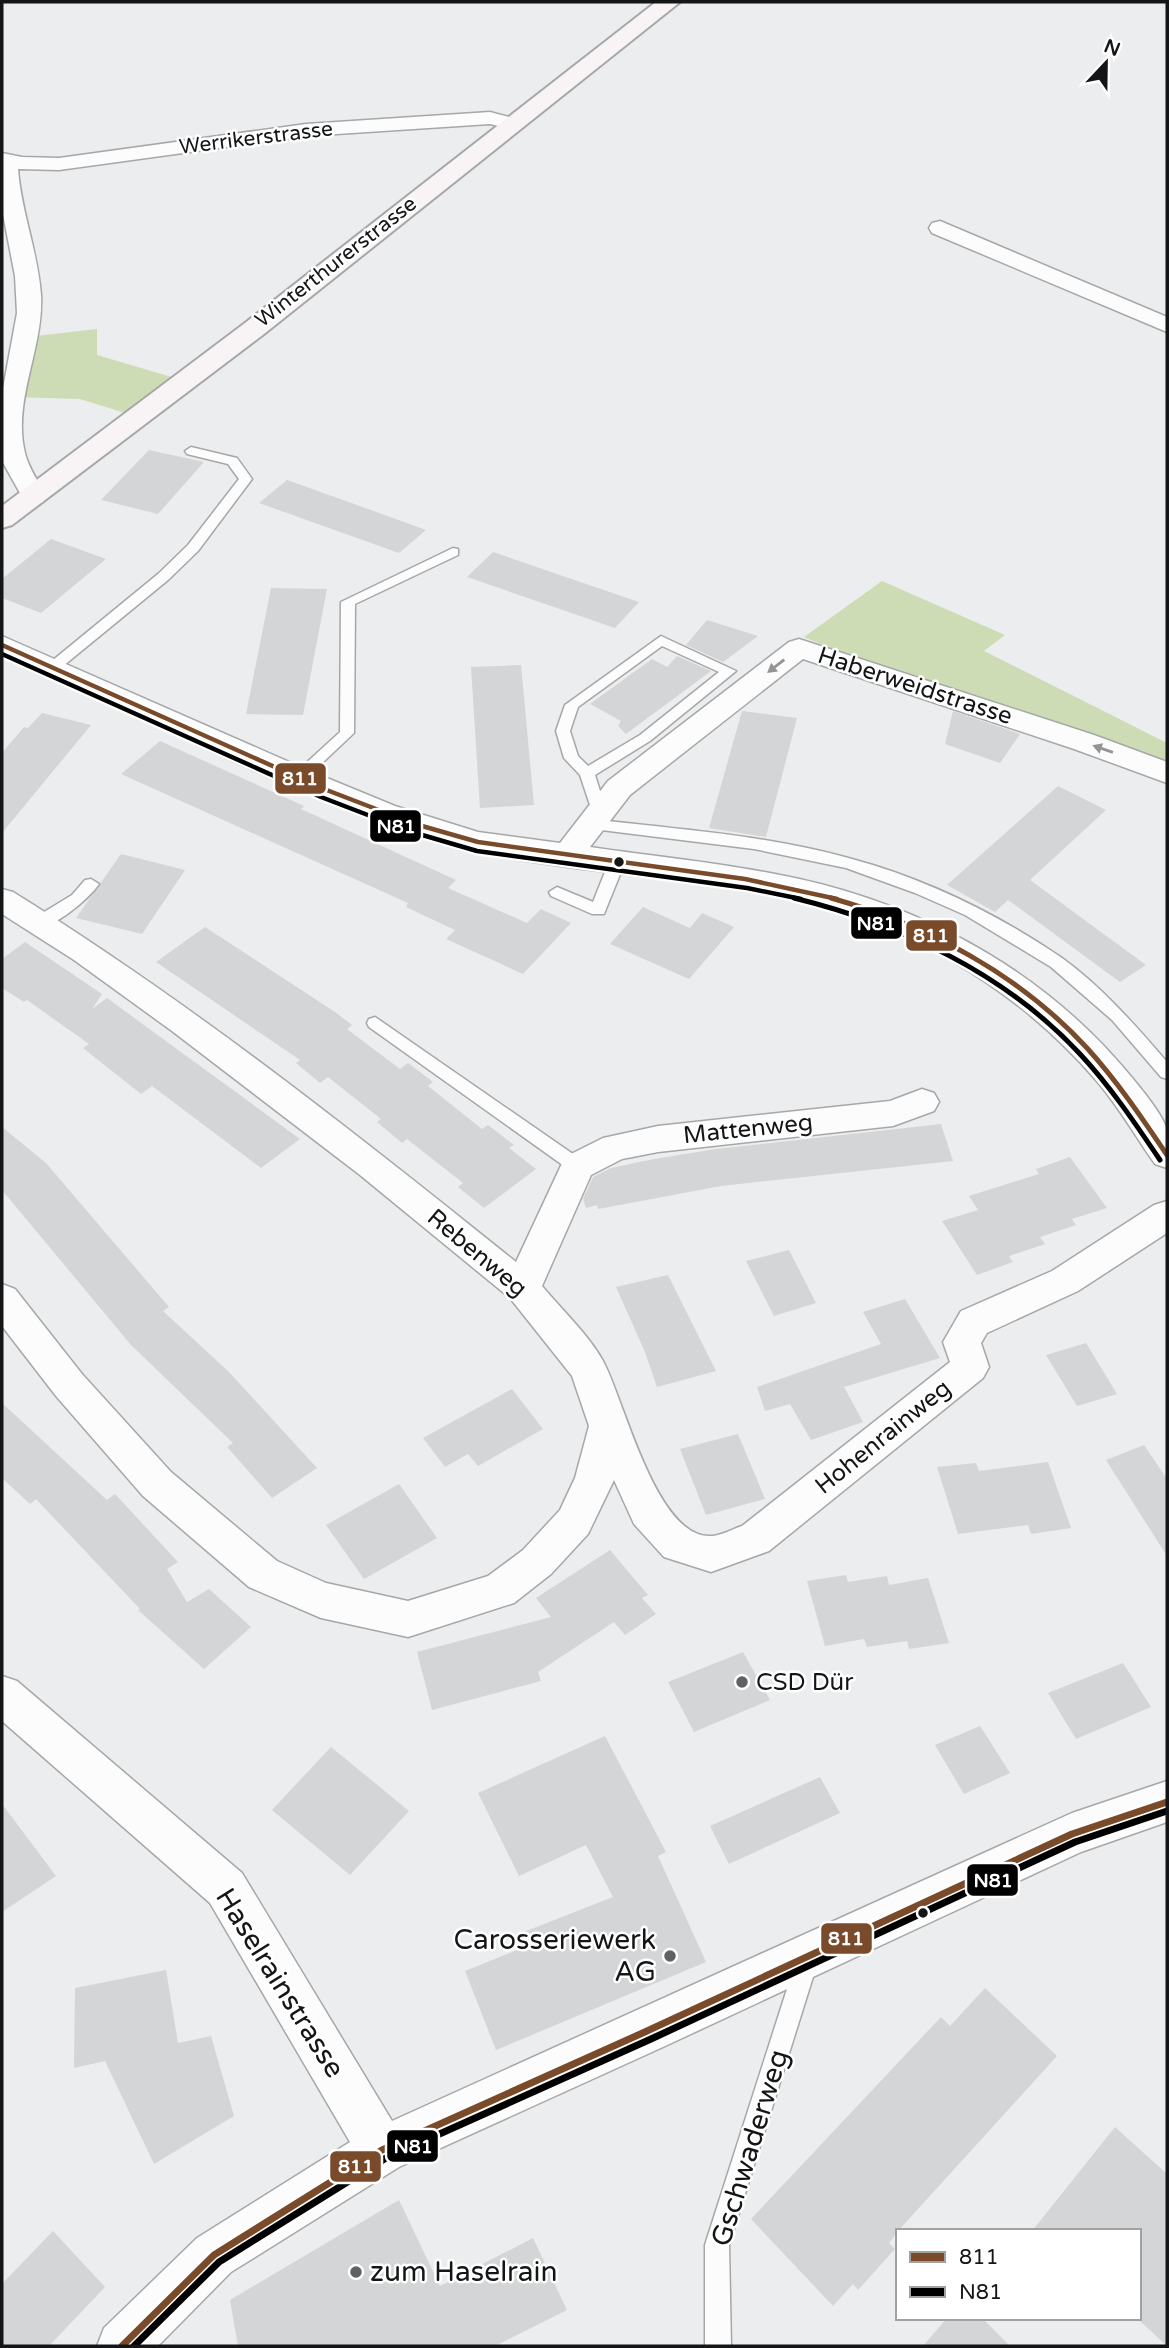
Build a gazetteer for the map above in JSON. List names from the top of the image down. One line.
{"streets":{"main road":["Winterthurerstrasse"],"street":["Werrikerstrasse","Haberweidstrasse","Mattenweg","Rebenweg","Hohenrainweg","Haselrainstrasse"],"lane":["Gschwaderweg"]},"crossings":[["Werrikerstrasse","Winterthurerstrasse"],["Rebenweg","Hohenrainweg"]],"one_way":["Haberweidstrasse"],"places":["CSD Dür","Carosseriewerk AG","zum Haselrain"],"lines":["transit line 811","transit line N81"],"legend":["811","N81"],"north":"top"}
